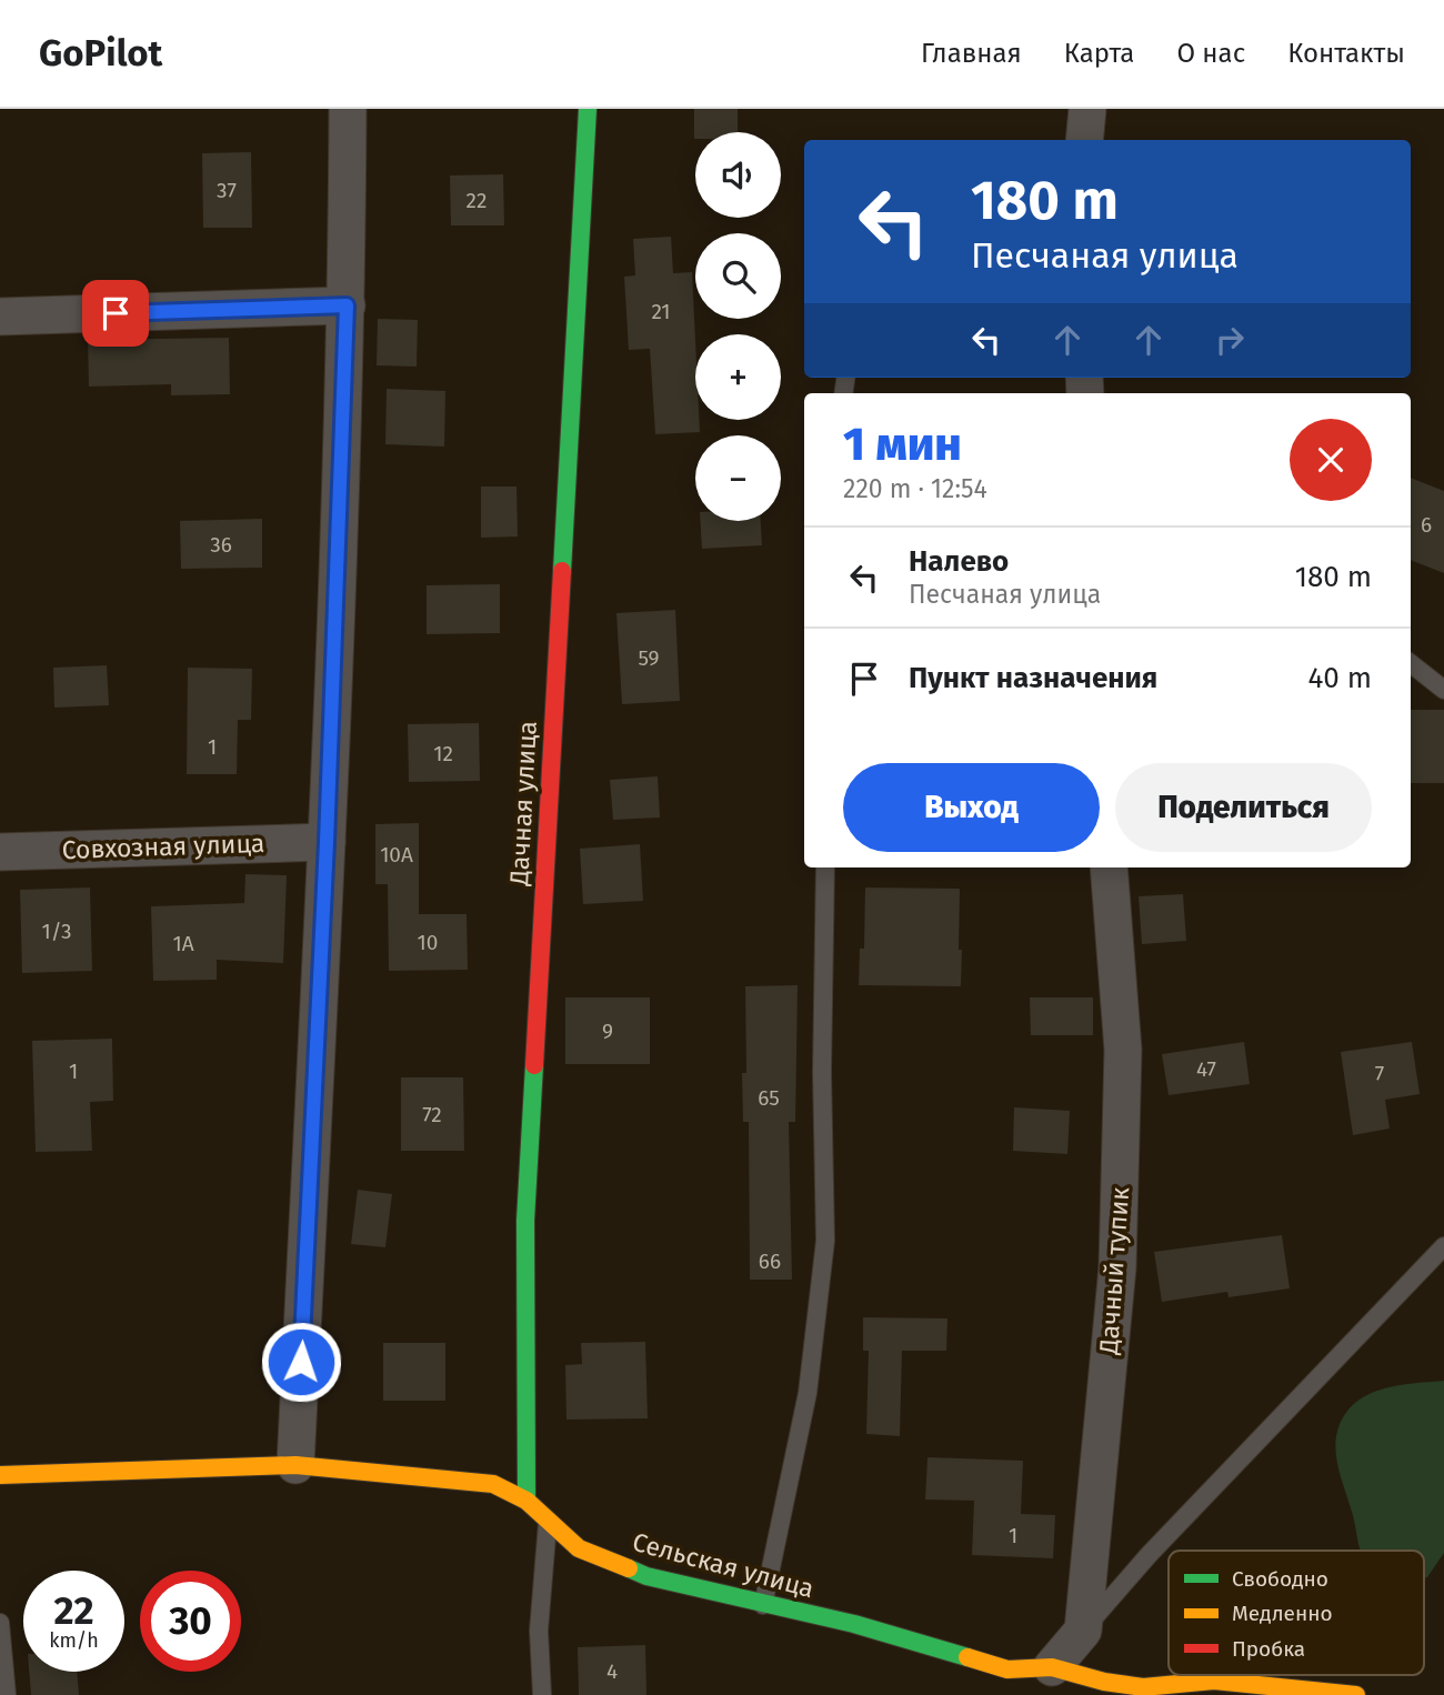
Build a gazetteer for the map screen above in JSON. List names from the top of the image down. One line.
{"streets":{"street":["Дачная улица","Совхозная улица","Дачный тупик","Сельская улица"]},"crossings":[["Дачная улица","Сельская улица"]],"house_numbers":["37","22","21","6","36","59","1","12","10А","1/3","10","1А","9","47","1","7","65","72","66","1","4"],"legend":["Свободно","Медленно","Пробка"],"page":{"header":"GoPilot","nav":["Главная","Карта","О нас","Контакты"],"map_buttons":["+","−"],"turn":["180 m","Песчаная улица"],"heading":["1 мин","220 m · 12:54"],"list":[{"name":"Налево","note":"Песчаная улица","value":"180 m"},{"name":"Пункт назначения","value":"40 m"}],"buttons":["Выход","Поделиться"],"speed":"22 km/h","limit":"30"}}
